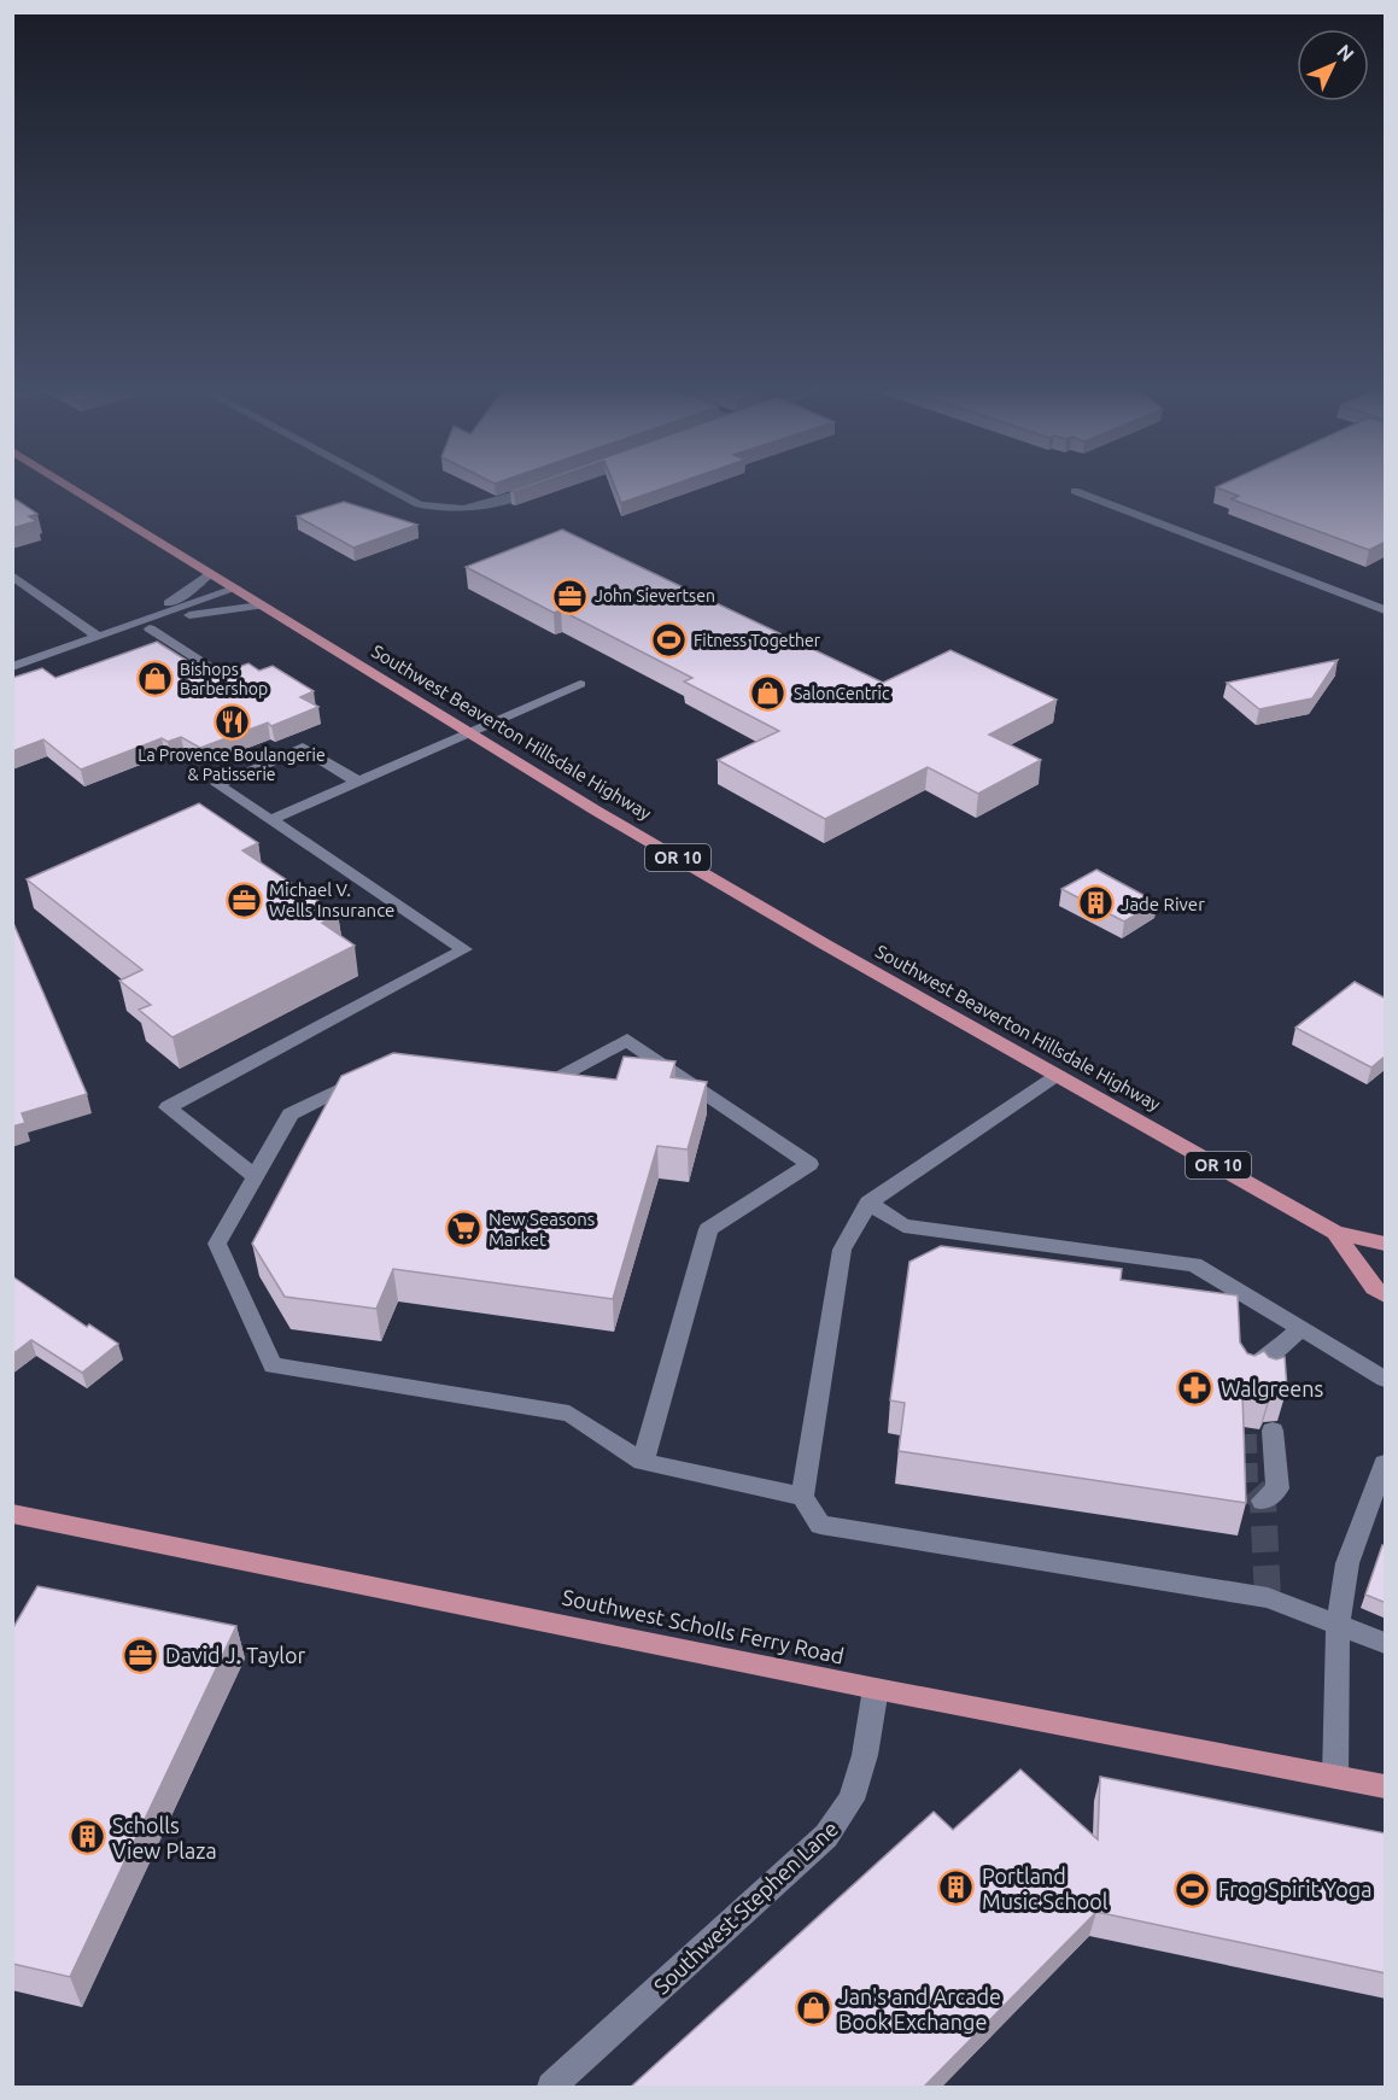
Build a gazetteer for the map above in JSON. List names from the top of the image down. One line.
{"streets":{"main road":["Southwest Beaverton Hillsdale Highway","OR 10","Southwest Scholls Ferry Road"],"street":["Southwest Stephen Lane"]},"crossings":[["Southwest Scholls Ferry Road","Southwest Stephen Lane"]],"places":{"office":["John Sievertsen","Michael V. Wells Insurance","David J. Taylor"],"sports":["Fitness Together","Frog Spirit Yoga"],"shop":["Bishops Barbershop","SalonCentric","Jan's and Arcade Book Exchange"],"restaurant":["La Provence Boulangerie & Patisserie"],"building":["Jade River","Scholls View Plaza","Portland Music School"],"supermarket":["New Seasons Market"],"pharmacy":["Walgreens"]},"north":"top right"}
